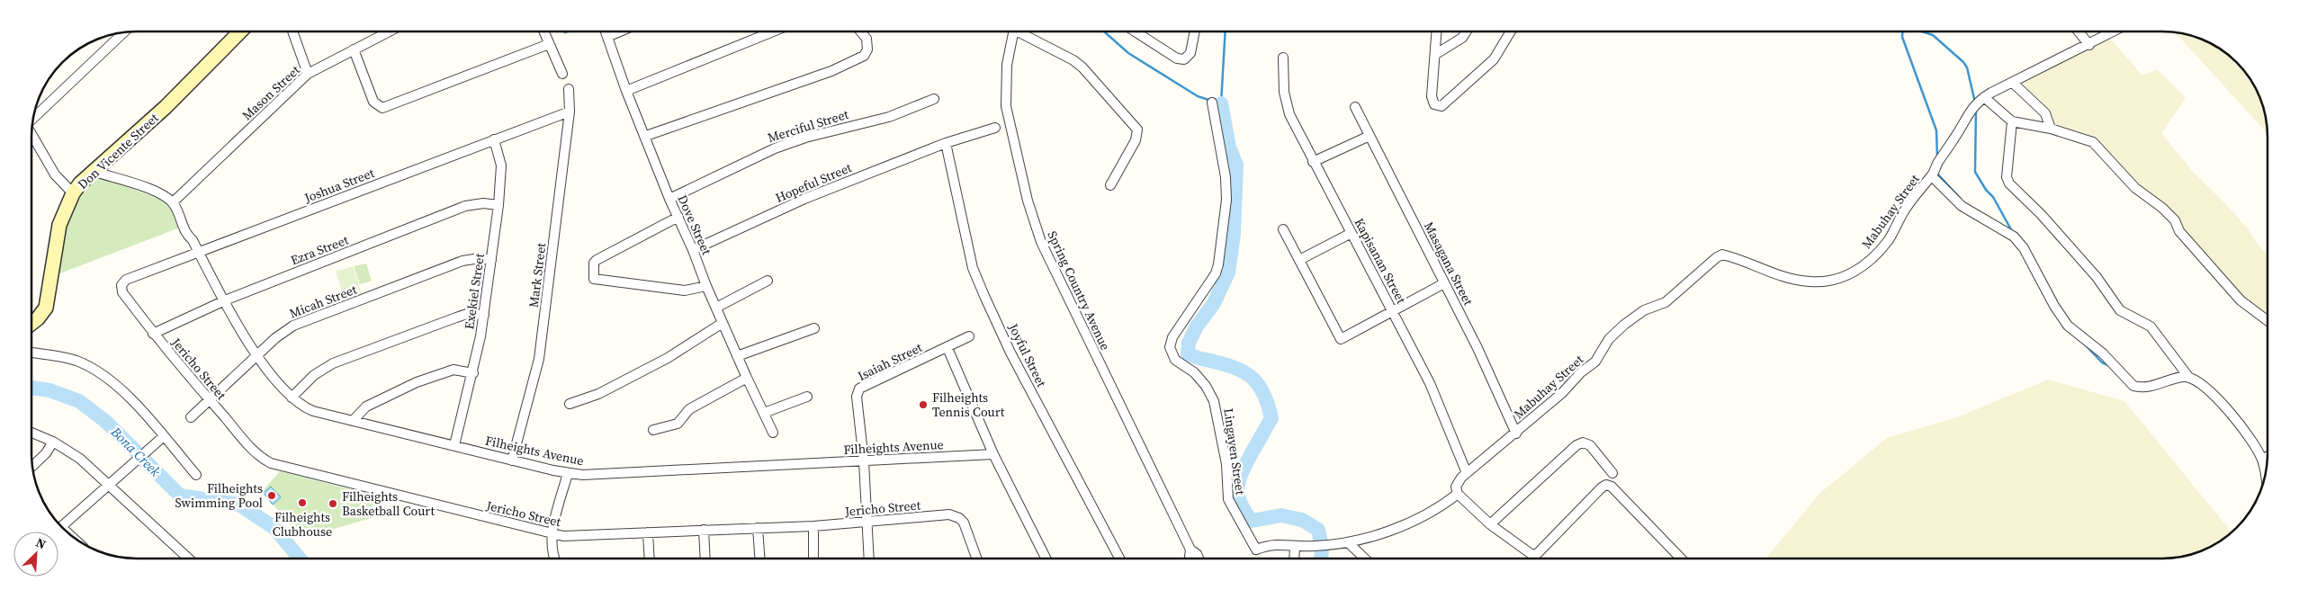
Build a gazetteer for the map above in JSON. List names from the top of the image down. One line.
{"streets":{"street":["Mason Street","Merciful Street","Don Vicente Street","Hopeful Street","Joshua Street","Mabuhay Street","Dove Street","Ezra Street","Kapisanan Street","Masagana Street","Mark Street","Spring Country Avenue","Exekiel Street","Micah Street","Joyful Street","Isaiah Street","Jericho Street","Filheights Avenue","Lingayen Street"]},"crossings":[["Mason Street","Filheights Avenue"],["Merciful Street","Dove Street"],["Hopeful Street","Dove Street"],["Hopeful Street","Joyful Street"],["Joshua Street","Mark Street"],["Joshua Street","Exekiel Street"],["Joshua Street","Jericho Street"],["Joshua Street","Filheights Avenue"],["Mabuhay Street","Kapisanan Street"],["Mabuhay Street","Masagana Street"],["Mabuhay Street","Lingayen Street"],["Ezra Street","Exekiel Street"],["Ezra Street","Jericho Street"],["Ezra Street","Filheights Avenue"],["Mark Street","Filheights Avenue"],["Exekiel Street","Micah Street"],["Exekiel Street","Filheights Avenue"],["Micah Street","Jericho Street"],["Micah Street","Filheights Avenue"],["Isaiah Street","Jericho Street"],["Isaiah Street","Filheights Avenue"]],"water":["Bona Creek"],"places":["Filheights Tennis Court","Filheights Swimming Pool","Filheights Clubhouse","Filheights Basketball Court"],"north":"top right"}
